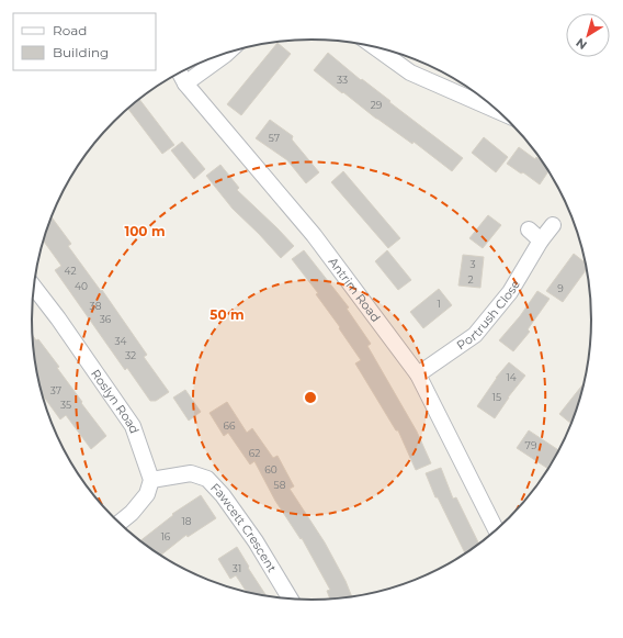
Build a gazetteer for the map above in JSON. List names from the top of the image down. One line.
{"streets":{"street":["Antrim Road","Portrush Close","Roslyn Road","Fawcett Crescent"]},"crossings":[["Antrim Road","Portrush Close"],["Roslyn Road","Fawcett Crescent"]],"house_numbers":["33","29","57","3","42","2","40","9","1","38","36","34","32","14","37","15","35","66","79","62","60","58","18","16","31"],"legend":["Road","Building"],"north":"bottom left","rings":["100 m","50 m"]}
